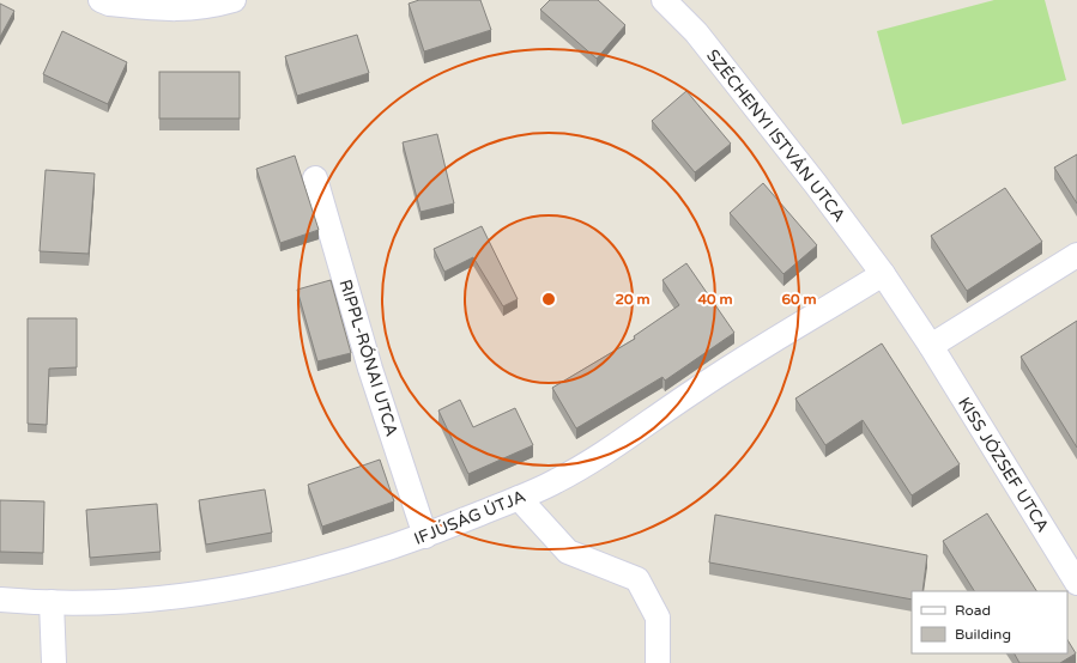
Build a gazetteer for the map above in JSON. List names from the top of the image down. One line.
{"streets":{"street":["SZÉCHENYI ISTVÁN UTCA","RIPPL-RÓNAI UTCA","KISS JÓZSEF UTCA","IFJÚSÁG ÚTJA"]},"crossings":[["SZÉCHENYI ISTVÁN UTCA","KISS JÓZSEF UTCA"],["SZÉCHENYI ISTVÁN UTCA","IFJÚSÁG ÚTJA"],["RIPPL-RÓNAI UTCA","IFJÚSÁG ÚTJA"]],"legend":["Road","Building"],"rings":["20 m","40 m","60 m"]}
